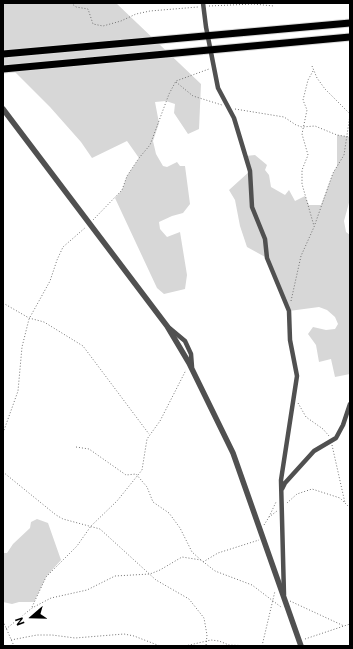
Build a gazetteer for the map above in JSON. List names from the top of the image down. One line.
{"north":"left"}
